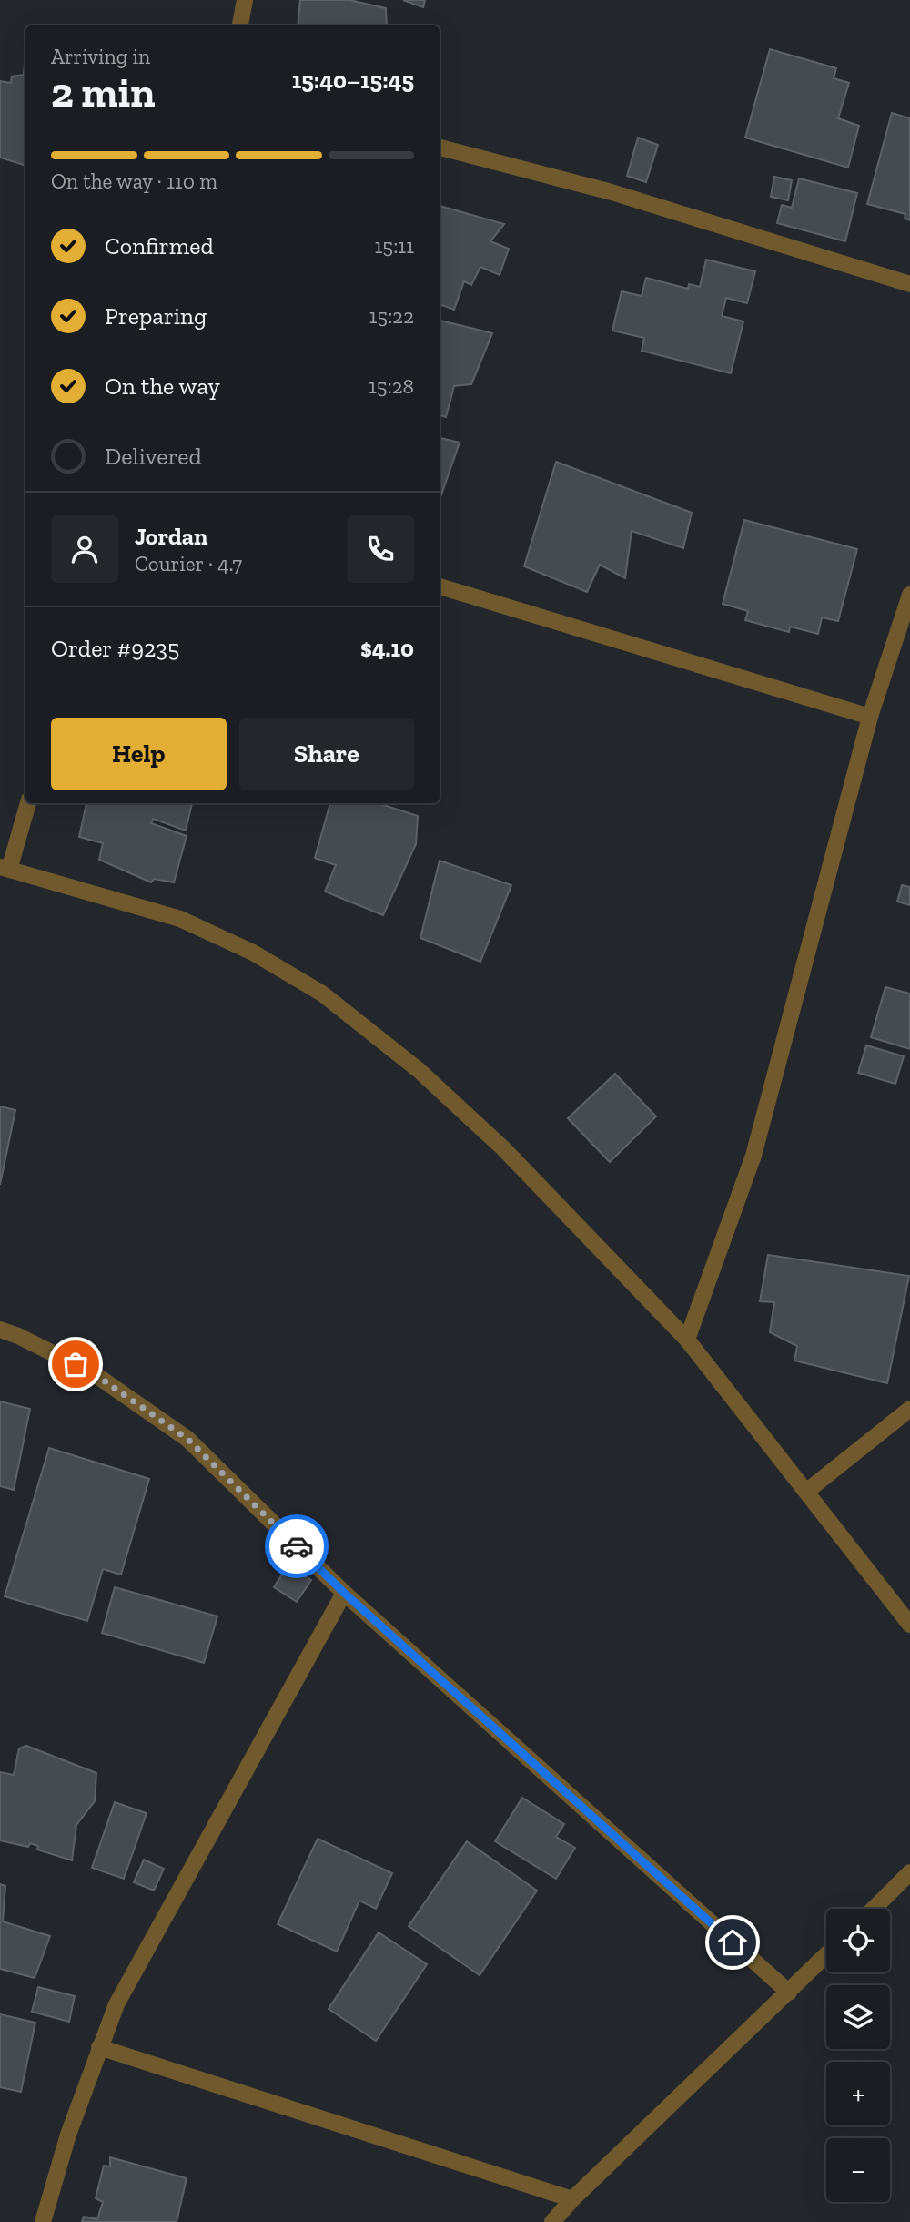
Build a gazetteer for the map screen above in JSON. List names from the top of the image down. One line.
{"page":{"heading":["2 min","Arriving in","15:40–15:45"],"panel":["Jordan","Courier · 4.7","Order #9235","$4.10"],"bar":"On the way · 110 m","list":[["Confirmed","15:11"],["Preparing","15:22"],["On the way","15:28"],"Delivered"],"buttons":["Help","Share"],"map_buttons":["+","−"]}}
